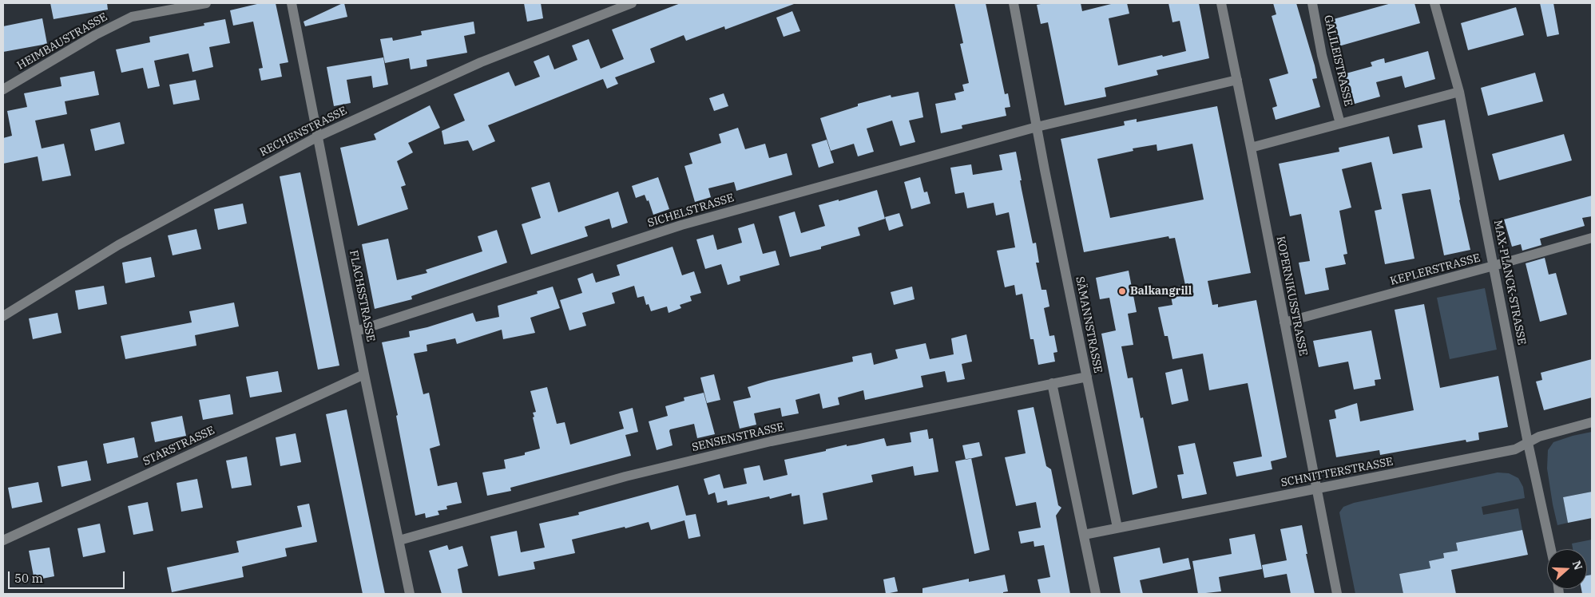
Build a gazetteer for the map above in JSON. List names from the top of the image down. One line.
{"streets":{"street":["HEIMBAUSTRASSE","GALILEISTRASSE","RECHENSTRASSE","SICHELSTRASSE","KEPLERSTRASSE","MAX-PLANCK-STRASSE","FLACHSSTRASSE","KOPERNIKUSSTRASSE","SÄMANNSTRASSE","SENSENSTRASSE","STARSTRASSE","SCHNITTERSTRASSE"]},"crossings":[["GALILEISTRASSE","MAX-PLANCK-STRASSE"],["GALILEISTRASSE","KOPERNIKUSSTRASSE"],["RECHENSTRASSE","FLACHSSTRASSE"],["SICHELSTRASSE","FLACHSSTRASSE"],["SICHELSTRASSE","SÄMANNSTRASSE"],["KEPLERSTRASSE","MAX-PLANCK-STRASSE"],["KEPLERSTRASSE","KOPERNIKUSSTRASSE"],["MAX-PLANCK-STRASSE","SCHNITTERSTRASSE"],["FLACHSSTRASSE","SENSENSTRASSE"],["FLACHSSTRASSE","STARSTRASSE"],["KOPERNIKUSSTRASSE","SCHNITTERSTRASSE"],["SÄMANNSTRASSE","SENSENSTRASSE"],["SÄMANNSTRASSE","SCHNITTERSTRASSE"]],"places":["Balkangrill"],"scale_bar":"50 m","north":"right"}
